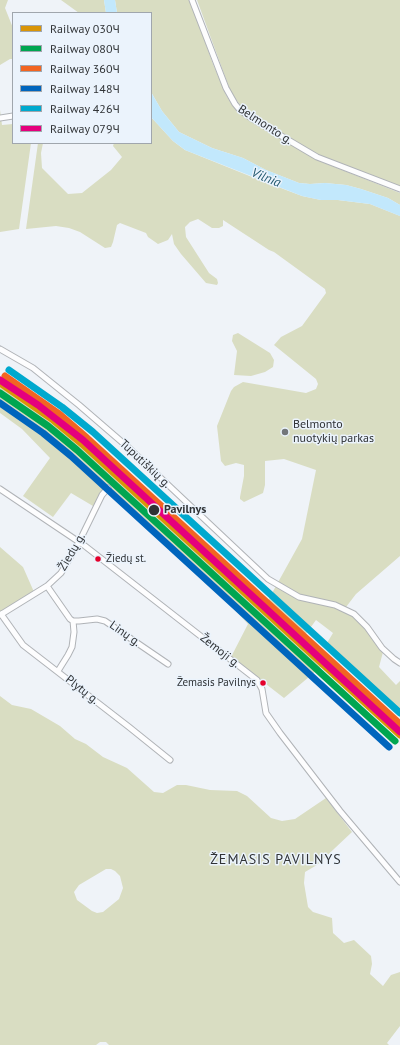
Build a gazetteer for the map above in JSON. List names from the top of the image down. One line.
{"streets":{"street":["Belmonto g.","Tuputiškių g.","Žiedų g.","Linų g.","Žemoji g.","Plytų g."]},"crossings":[["Žiedų g.","Žemoji g."],["Žiedų g.","Plytų g."]],"districts":["ŽEMASIS PAVILNYS"],"water":["Vilnia"],"places":["Belmonto nuotykių parkas","Pavilnys","Žiedų st.","Žemasis Pavilnys"],"lines":["rail line 426Ч","rail line 360Ч","rail line 079Ч","rail line 030Ч","rail line 080Ч","rail line 148Ч"],"legend":["Railway 030Ч","Railway 080Ч","Railway 360Ч","Railway 148Ч","Railway 426Ч","Railway 079Ч"]}
